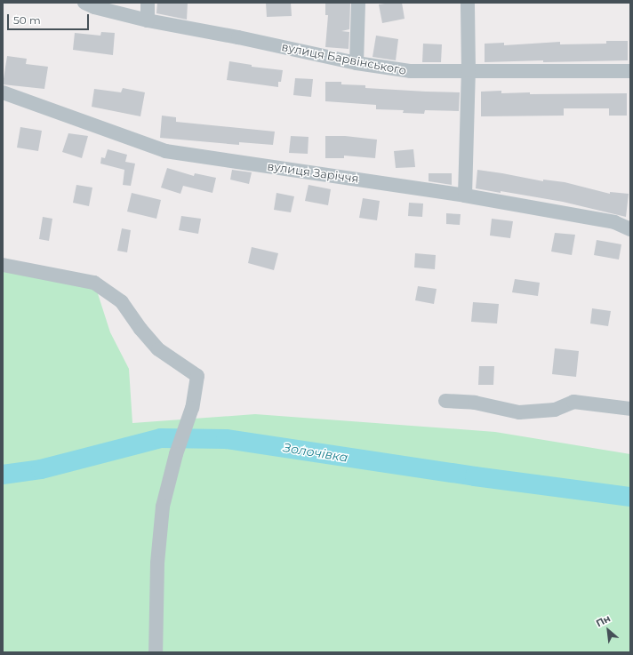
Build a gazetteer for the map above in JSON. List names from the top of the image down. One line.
{"streets":{"street":["вулиця Барвінського","вулиця Заріччя"]},"water":["Золочівка"],"scale_bar":"50 m","north":"top left"}
